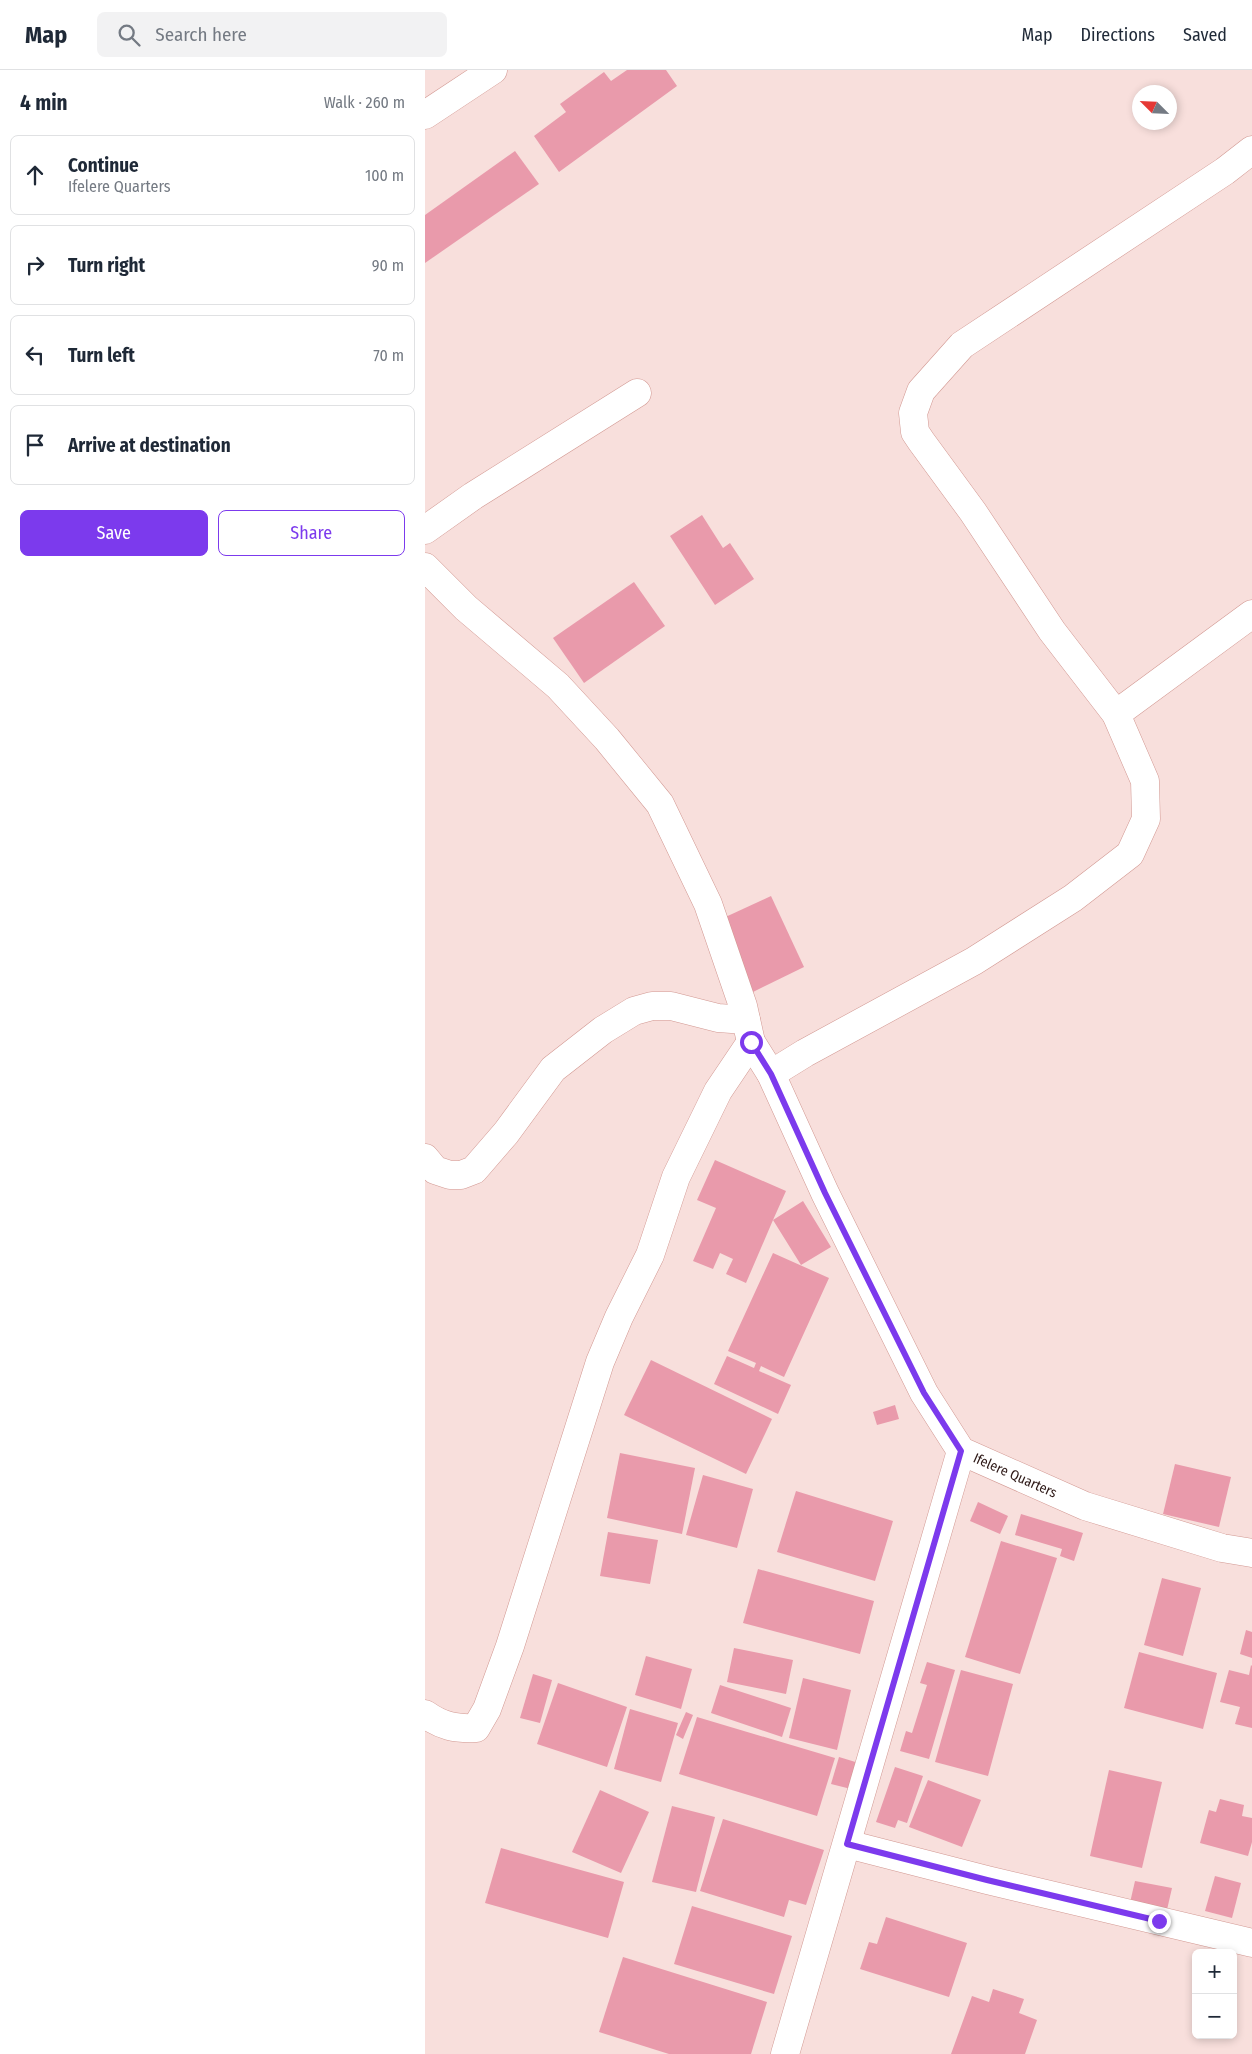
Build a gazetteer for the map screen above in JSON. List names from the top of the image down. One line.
{"streets":{"street":["Ifelere Quarters"]},"north":"top left","page":{"header":"Map","search":"Search here","nav":["Map","Directions","Saved"],"heading":["4 min","Walk · 260 m"],"list":[["Continue","Ifelere Quarters","100 m"],["Turn right","90 m"],["Turn left","70 m"],"Arrive at destination"],"buttons":["Save","Share"],"map_buttons":["+","−"]}}
